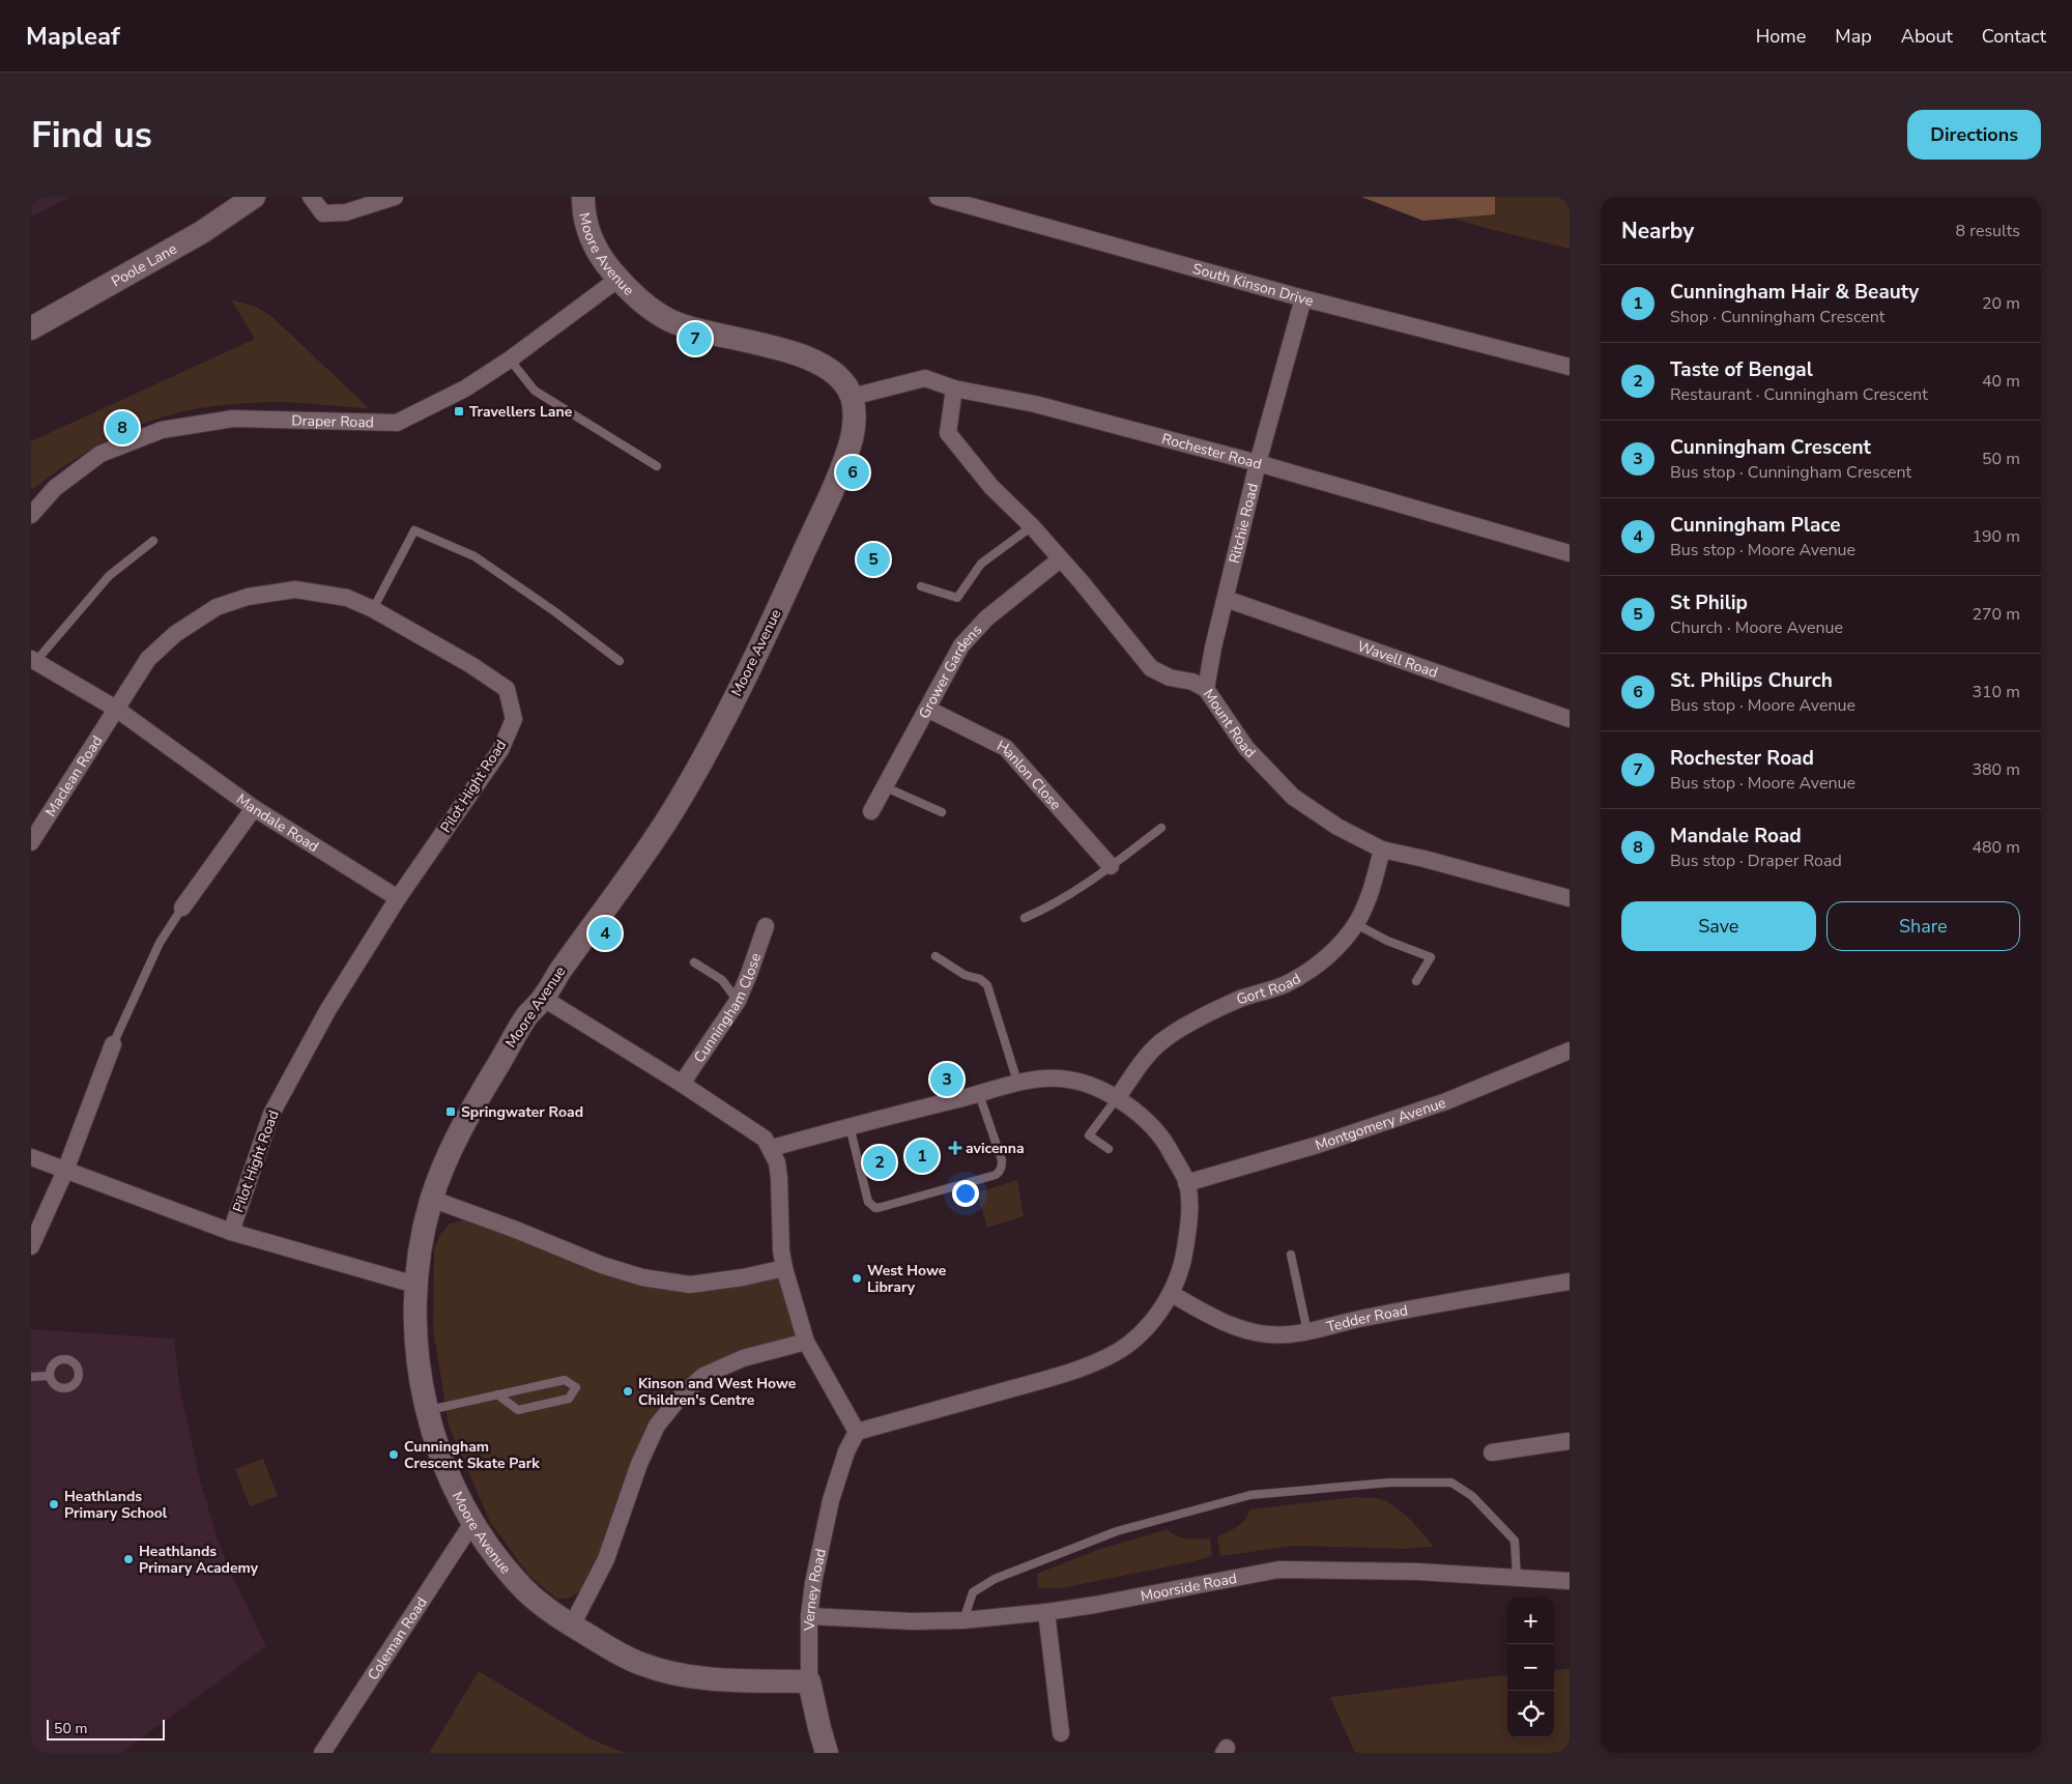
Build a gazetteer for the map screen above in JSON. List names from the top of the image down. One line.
{"streets":{"street":["Moore Avenue","Poole Lane","South Kinson Drive","Draper Road","Rochester Road","Ritchie Road","Wavell Road","Grower Gardens","Mount Road","Maclean Road","Hanlon Close","Pilot Hight Road","Mandale Road","Gort Road","Cunningham Close","Montgomery Avenue","Tedder Road","Moorside Road","Verney Road","Coleman Road"]},"crossings":[["Moore Avenue","Draper Road"],["Moore Avenue","Rochester Road"],["Moore Avenue","Verney Road"],["Moore Avenue","Coleman Road"],["South Kinson Drive","Ritchie Road"],["Rochester Road","Ritchie Road"],["Rochester Road","Mount Road"],["Ritchie Road","Wavell Road"],["Ritchie Road","Mount Road"],["Grower Gardens","Mount Road"],["Grower Gardens","Hanlon Close"],["Mount Road","Gort Road"],["Maclean Road","Pilot Hight Road"],["Maclean Road","Mandale Road"],["Pilot Hight Road","Mandale Road"],["Moorside Road","Verney Road"]],"places":{"transit":["Travellers Lane","Springwater Road"],"health":["avicenna"],"other":["West Howe Library","Kinson and West Howe Children's Centre","Cunningham Crescent Skate Park","Heathlands Primary School","Heathlands Primary Academy"]},"scale_bar":"50 m","page":{"header":"Mapleaf","nav":["Home","Map","About","Contact"],"buttons":["Directions",["Save","Share"]],"title":"Find us","heading":["Nearby","8 results"],"list":[{"mark":"1","name":"Cunningham Hair & Beauty","note":"Shop · Cunningham Crescent","value":"20 m"},{"mark":"2","name":"Taste of Bengal","note":"Restaurant · Cunningham Crescent","value":"40 m"},{"mark":"3","name":"Cunningham Crescent","note":"Bus stop · Cunningham Crescent","value":"50 m"},{"mark":"4","name":"Cunningham Place","note":"Bus stop · Moore Avenue","value":"190 m"},{"mark":"5","name":"St Philip","note":"Church · Moore Avenue","value":"270 m"},{"mark":"6","name":"St. Philips Church","note":"Bus stop · Moore Avenue","value":"310 m"},{"mark":"7","name":"Rochester Road","note":"Bus stop · Moore Avenue","value":"380 m"},{"mark":"8","name":"Mandale Road","note":"Bus stop · Draper Road","value":"480 m"}],"pins":["7","8","6","5","4","3","1","2"],"map_buttons":["+","−"],"scale":"50 m"}}
